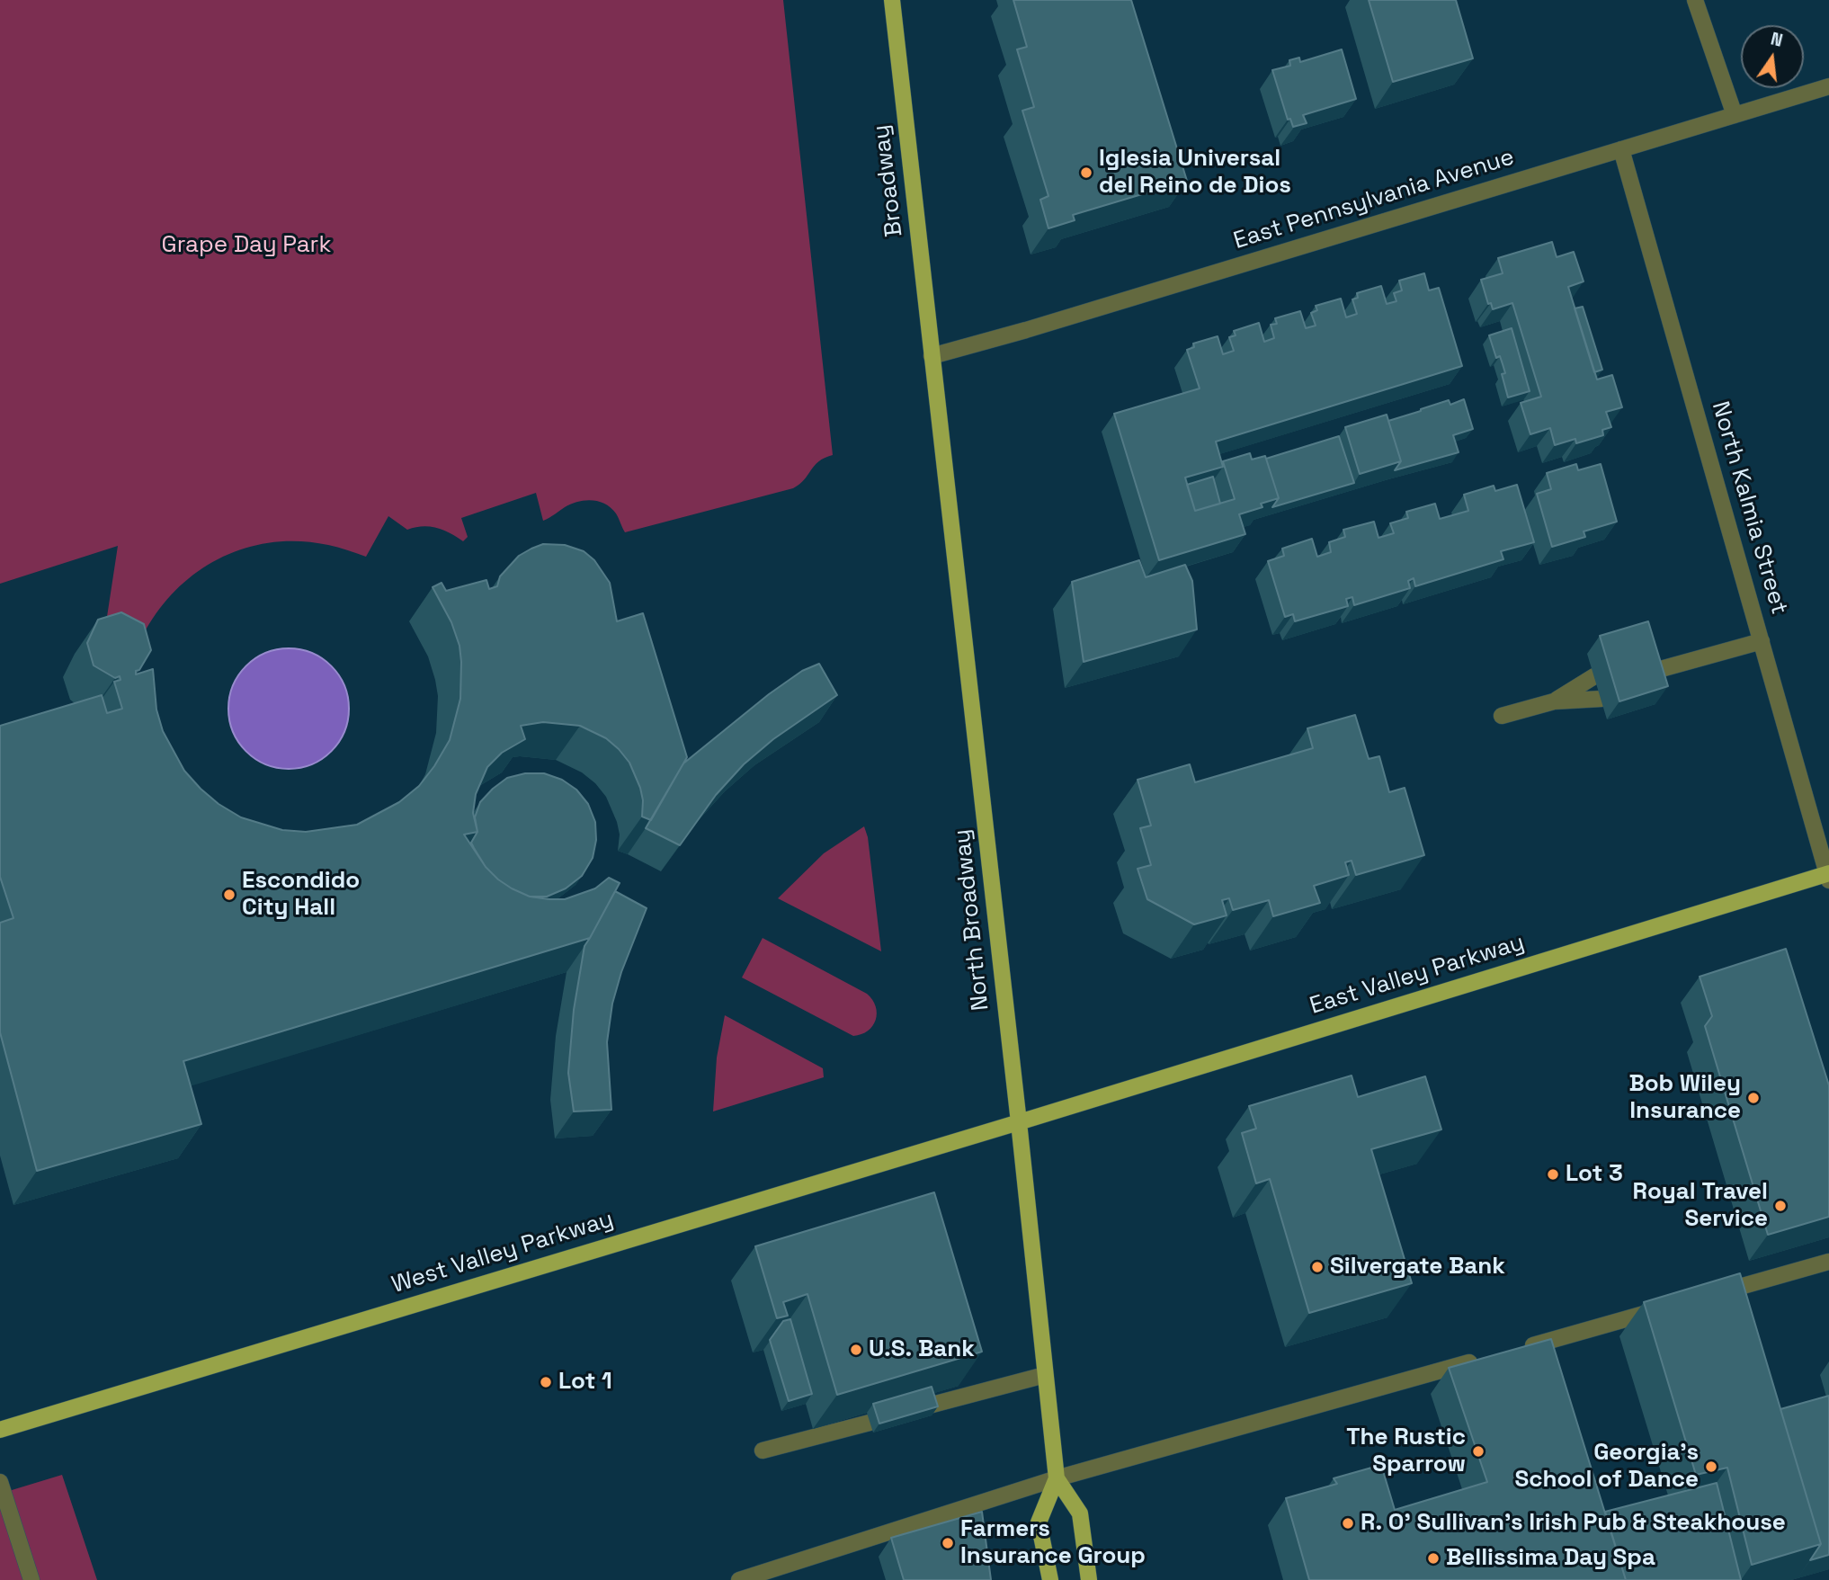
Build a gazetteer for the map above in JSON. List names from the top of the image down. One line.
{"streets":{"main road":["Broadway","North Broadway","East Valley Parkway","West Valley Parkway"],"street":["East Pennsylvania Avenue","North Kalmia Street"]},"crossings":[["Broadway","East Pennsylvania Avenue"],["Broadway","North Broadway"],["East Pennsylvania Avenue","North Kalmia Street"],["East Pennsylvania Avenue","North Broadway"],["North Kalmia Street","East Valley Parkway"],["North Broadway","East Valley Parkway"],["North Broadway","West Valley Parkway"],["East Valley Parkway","West Valley Parkway"]],"parks":["Grape Day Park"],"places":["Iglesia Universal del Reino de Dios","Escondido City Hall","Bob Wiley Insurance","Lot 3","Royal Travel Service","Silvergate Bank","U.S. Bank","Lot 1","The Rustic Sparrow","Georgia's School of Dance","R. O' Sullivan's Irish Pub & Steakhouse","Farmers Insurance Group","Bellissima Day Spa"],"north":"top"}
